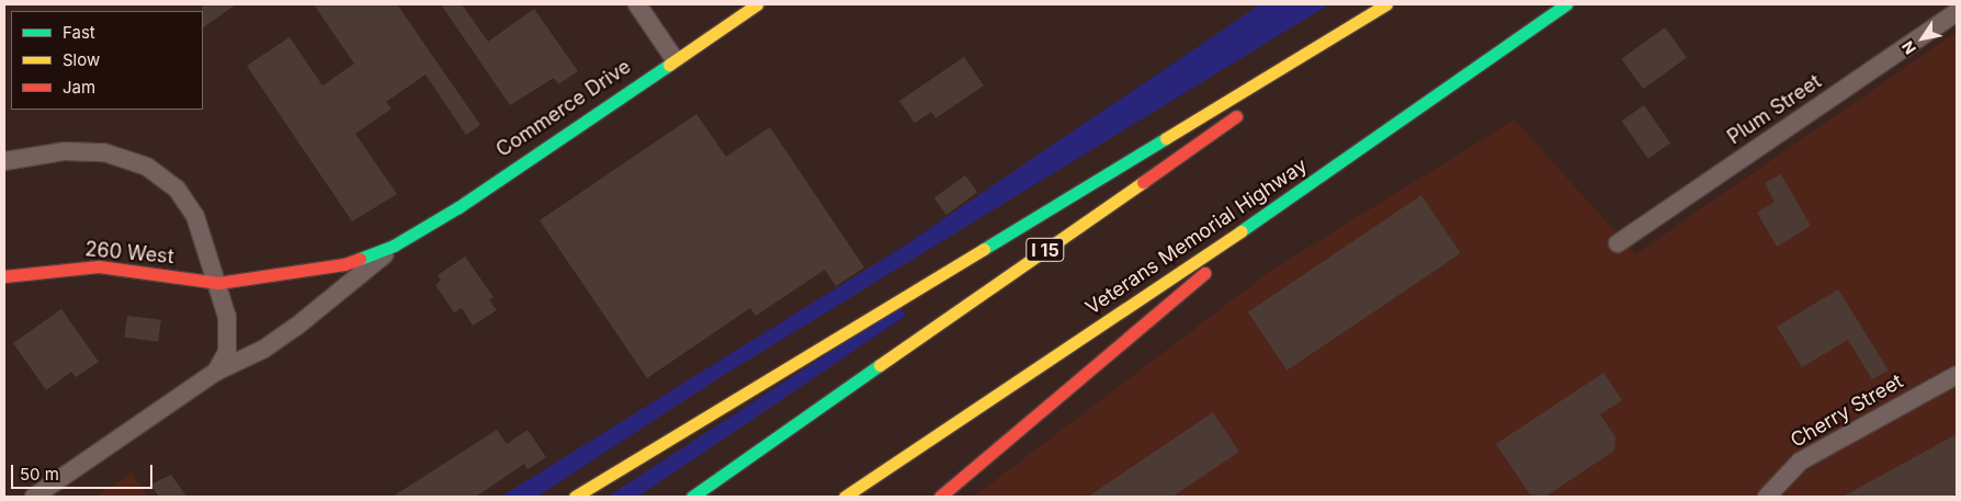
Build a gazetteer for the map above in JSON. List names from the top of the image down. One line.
{"streets":{"main road":["Commerce Drive","Veterans Memorial Highway","I 15","260 West"],"street":["Plum Street","Cherry Street"]},"crossings":[["Commerce Drive","260 West"]],"legend":["Fast","Slow","Jam"],"scale_bar":"50 m","north":"bottom left"}
